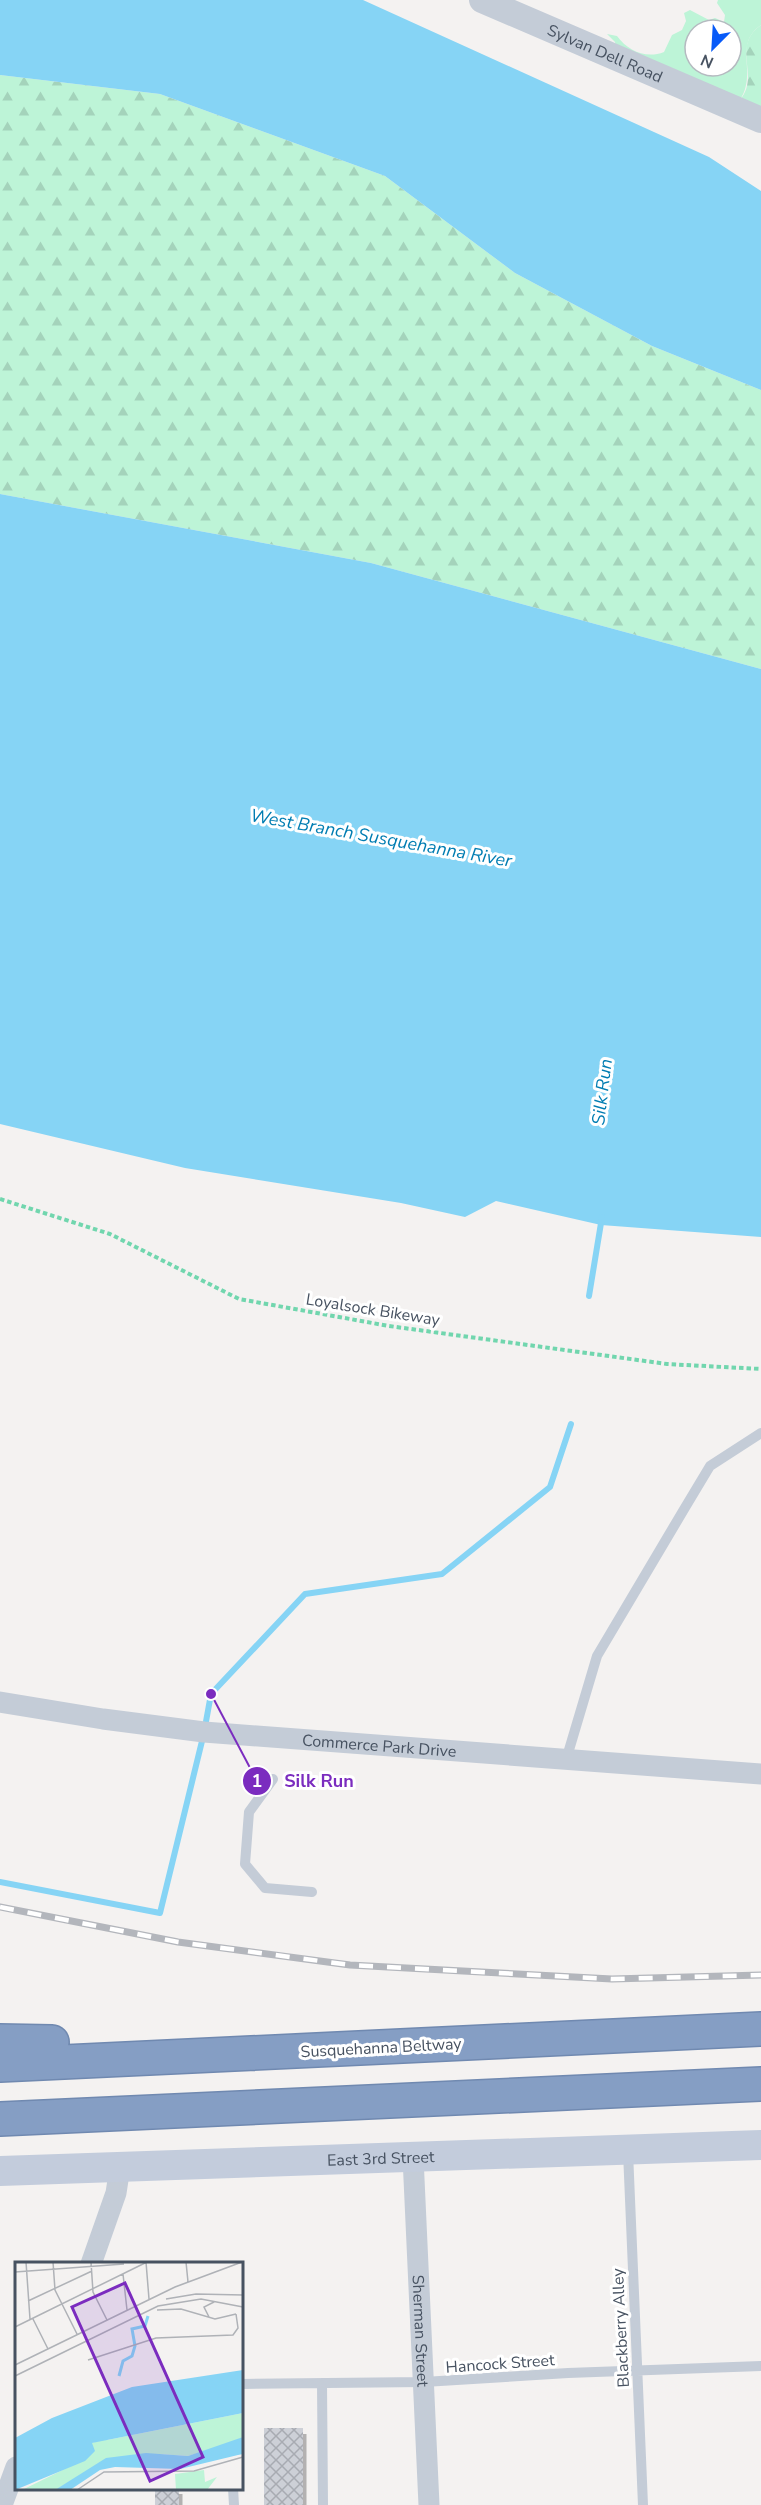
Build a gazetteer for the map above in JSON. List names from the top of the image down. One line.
{"streets":{"highway":["Susquehanna Beltway"],"main road":["East 3rd Street"],"street":["Sylvan Dell Road","Commerce Park Drive","Sherman Street"],"lane":["Blackberry Alley","Hancock Street"],"path":["Loyalsock Bikeway"]},"crossings":[["East 3rd Street","Blackberry Alley"],["East 3rd Street","Sherman Street"],["Blackberry Alley","Hancock Street"],["Sherman Street","Hancock Street"]],"water":["West Branch Susquehanna River","Silk Run"],"places":["Silk Run"],"north":"bottom left"}
